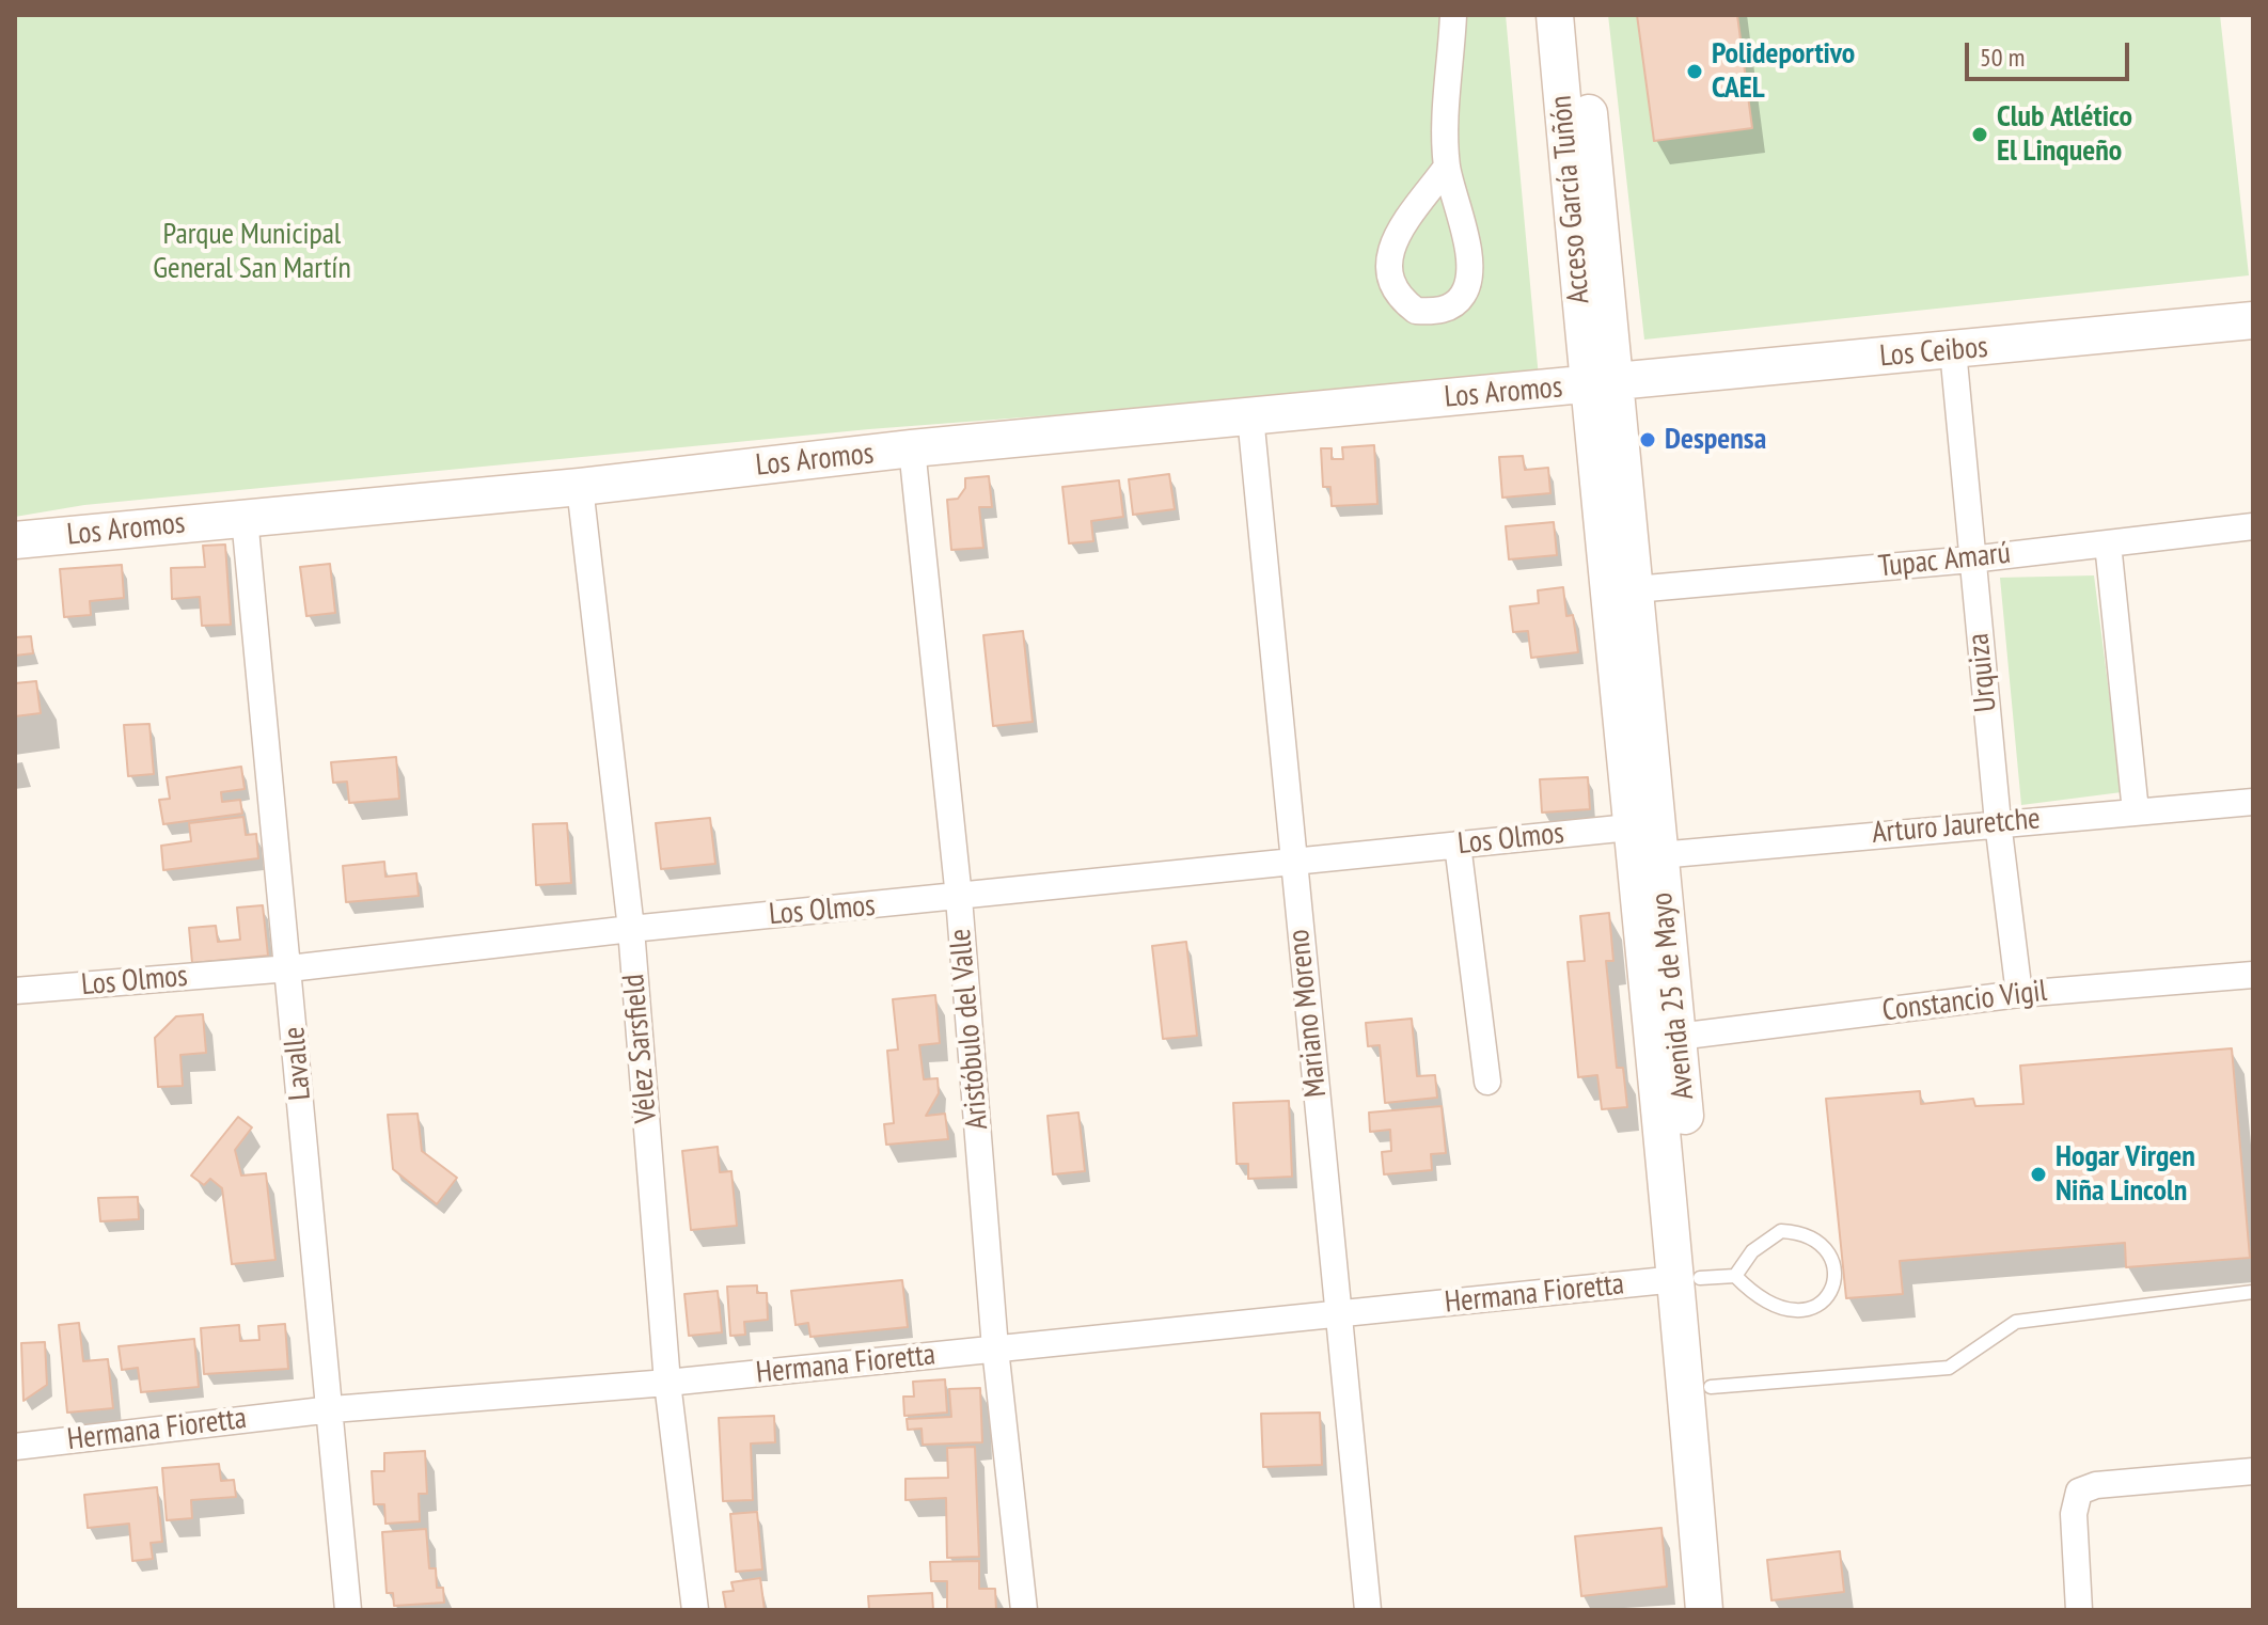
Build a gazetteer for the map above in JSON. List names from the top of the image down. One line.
{"streets":{"main road":["Acceso García Tuñón","Los Ceibos","Los Aromos","Avenida 25 de Mayo"],"street":["Tupac Amarú","Urquiza","Arturo Jauretche","Los Olmos","Constancio Vigil","Mariano Moreno","Aristóbulo del Valle","Vélez Sarsfield","Lavalle","Hermana Fioretta"]},"crossings":[["Acceso García Tuñón","Los Ceibos"],["Acceso García Tuñón","Los Aromos"],["Acceso García Tuñón","Avenida 25 de Mayo"],["Los Ceibos","Los Aromos"],["Los Ceibos","Urquiza"],["Los Ceibos","Avenida 25 de Mayo"],["Los Aromos","Avenida 25 de Mayo"],["Los Aromos","Mariano Moreno"],["Los Aromos","Aristóbulo del Valle"],["Los Aromos","Vélez Sarsfield"],["Los Aromos","Lavalle"],["Tupac Amarú","Urquiza"],["Tupac Amarú","Avenida 25 de Mayo"],["Urquiza","Arturo Jauretche"],["Urquiza","Constancio Vigil"],["Arturo Jauretche","Los Olmos"],["Arturo Jauretche","Avenida 25 de Mayo"],["Los Olmos","Avenida 25 de Mayo"],["Los Olmos","Mariano Moreno"],["Los Olmos","Aristóbulo del Valle"],["Los Olmos","Vélez Sarsfield"],["Los Olmos","Lavalle"],["Avenida 25 de Mayo","Constancio Vigil"],["Avenida 25 de Mayo","Hermana Fioretta"],["Mariano Moreno","Hermana Fioretta"],["Aristóbulo del Valle","Hermana Fioretta"],["Vélez Sarsfield","Hermana Fioretta"],["Lavalle","Hermana Fioretta"]],"parks":["Parque Municipal General San Martín"],"places":["Polideportivo CAEL","Club Atlético El Linqueño","Despensa","Hogar Virgen Niña Lincoln"],"scale_bar":"50 m"}
